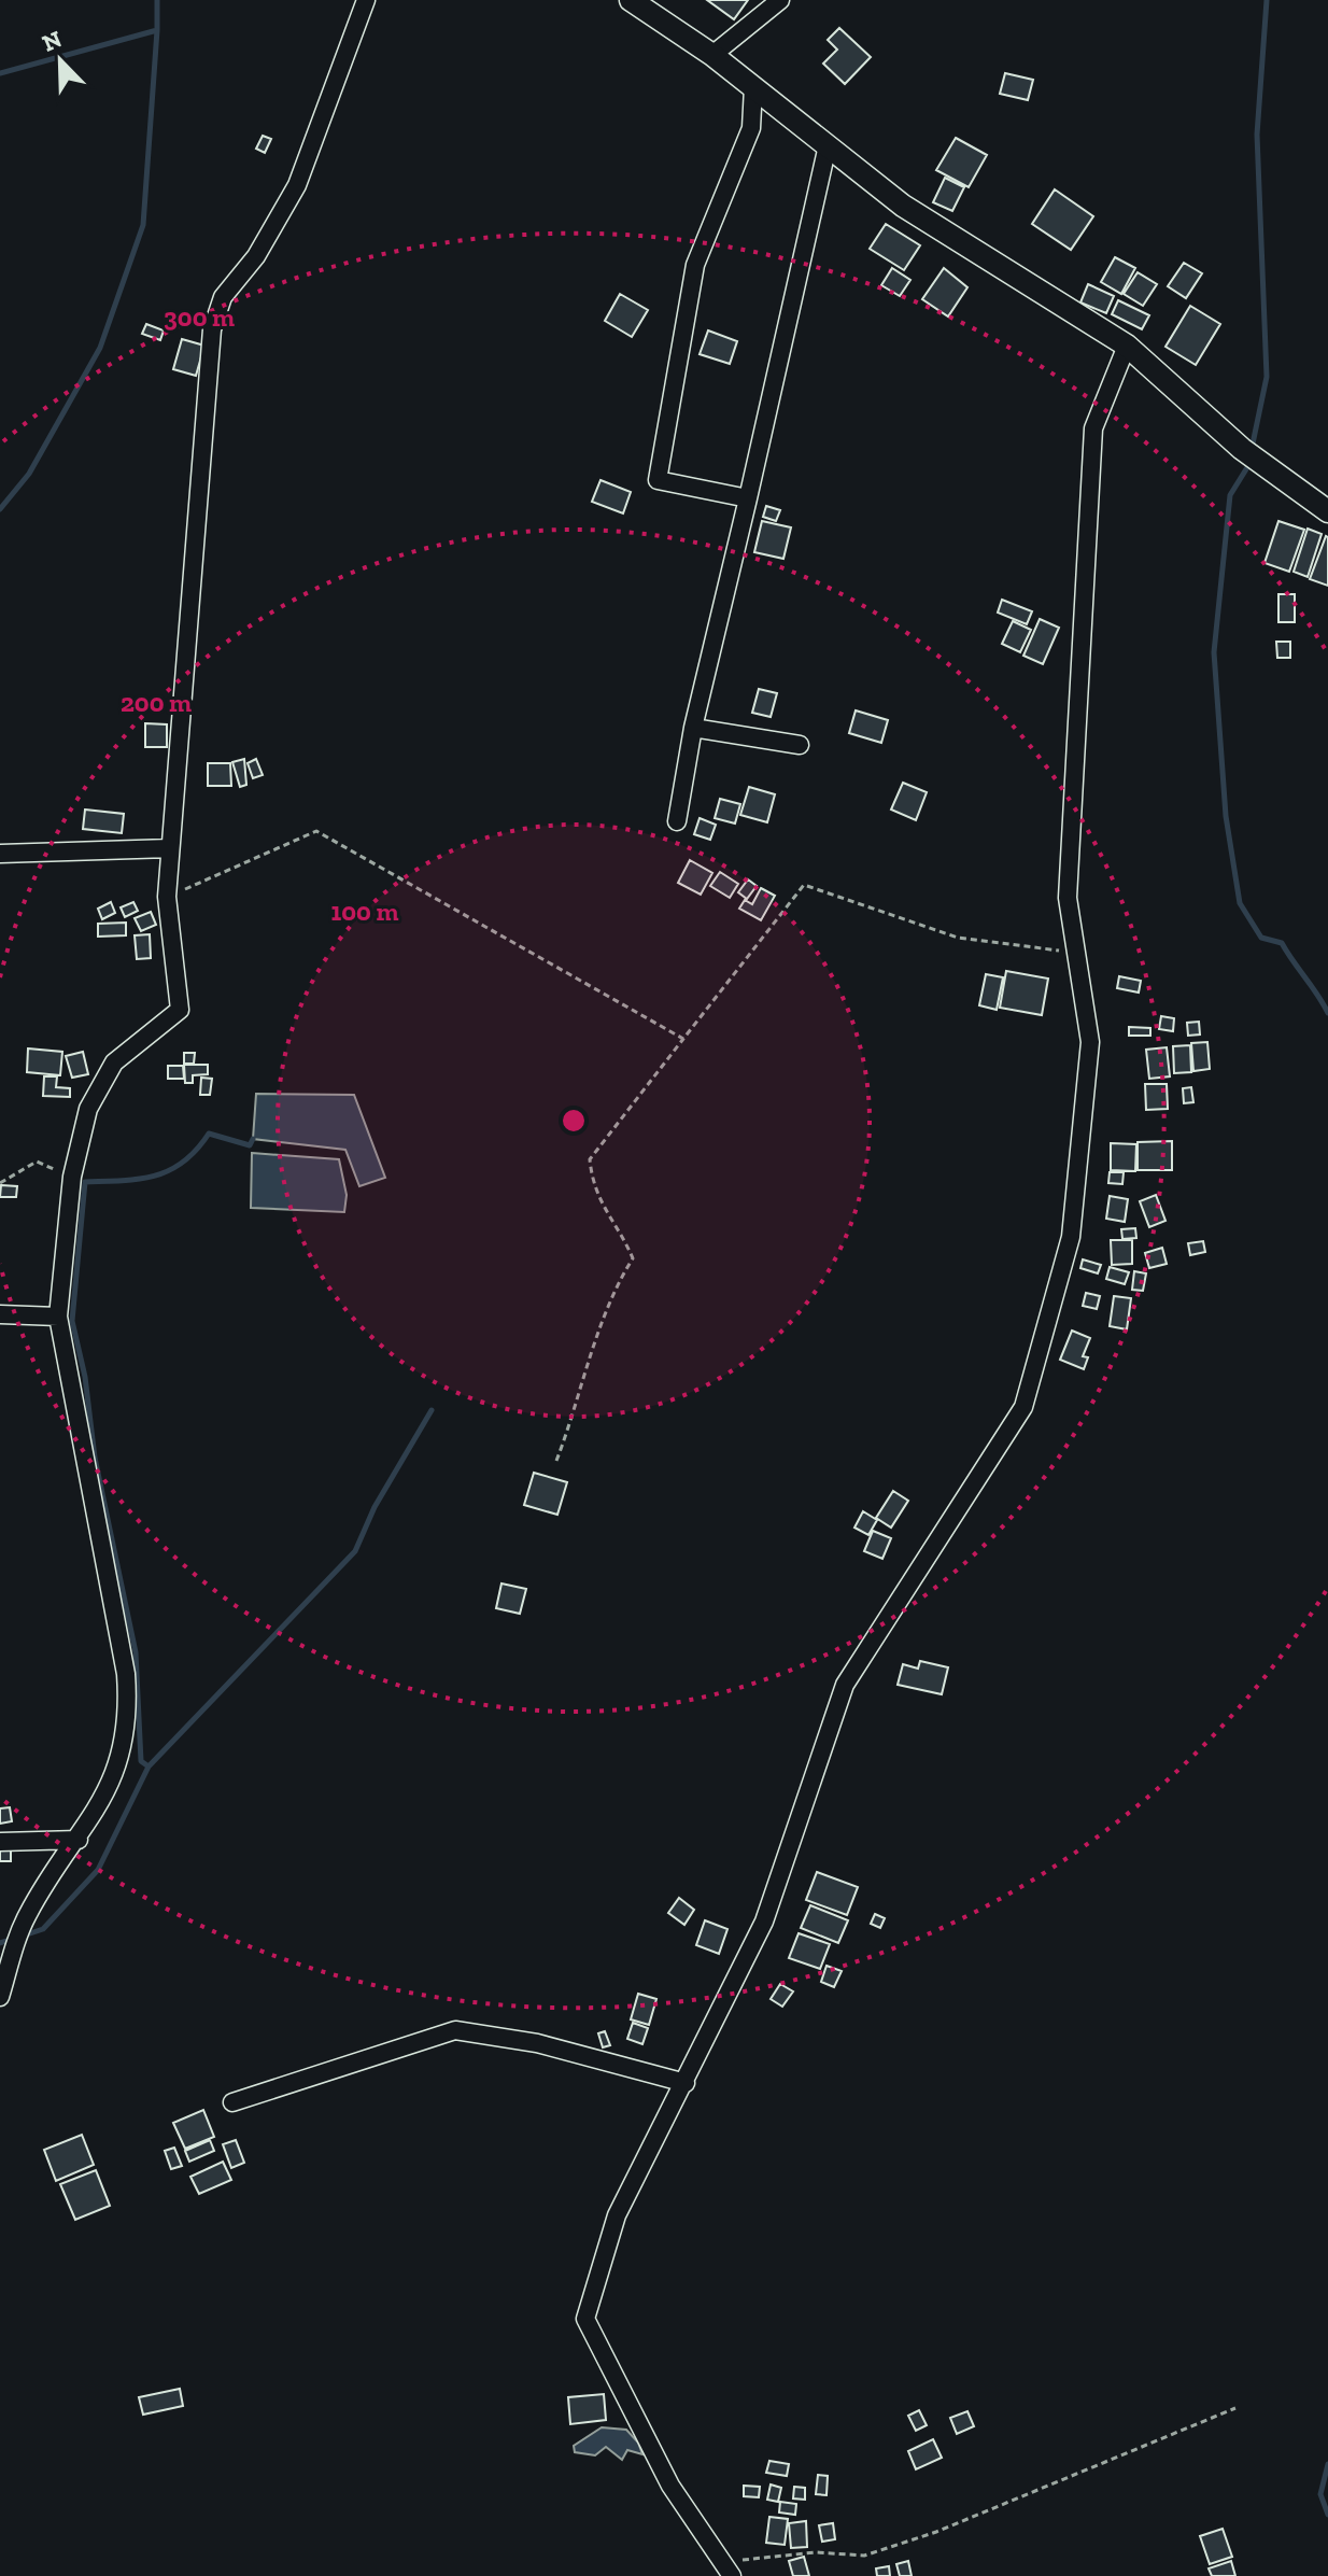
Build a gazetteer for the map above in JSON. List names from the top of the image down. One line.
{"north":"top left","rings":["300 m","200 m","100 m"]}
